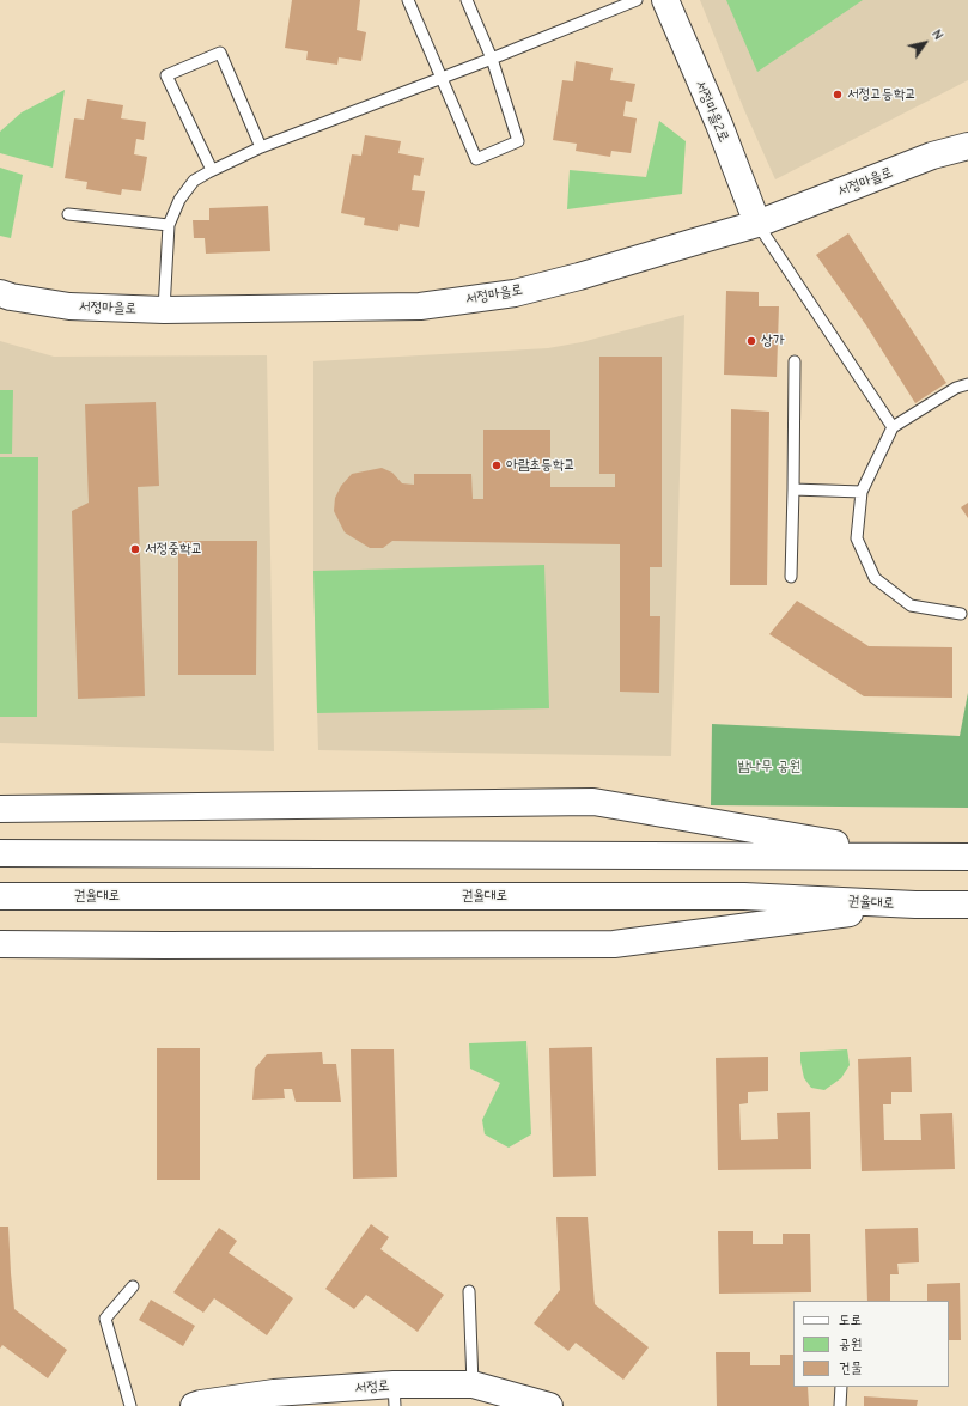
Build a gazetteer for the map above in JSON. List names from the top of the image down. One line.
{"streets":{"main road":["서정마을2로","서정마을로","권율대로","서정로"]},"crossings":[["서정마을2로","서정마을로"]],"parks":["밤나무 공원"],"places":["서정고등학교","상가","아람초등학교","서정중학교"],"legend":["도로","공원","건물"],"north":"top right"}
